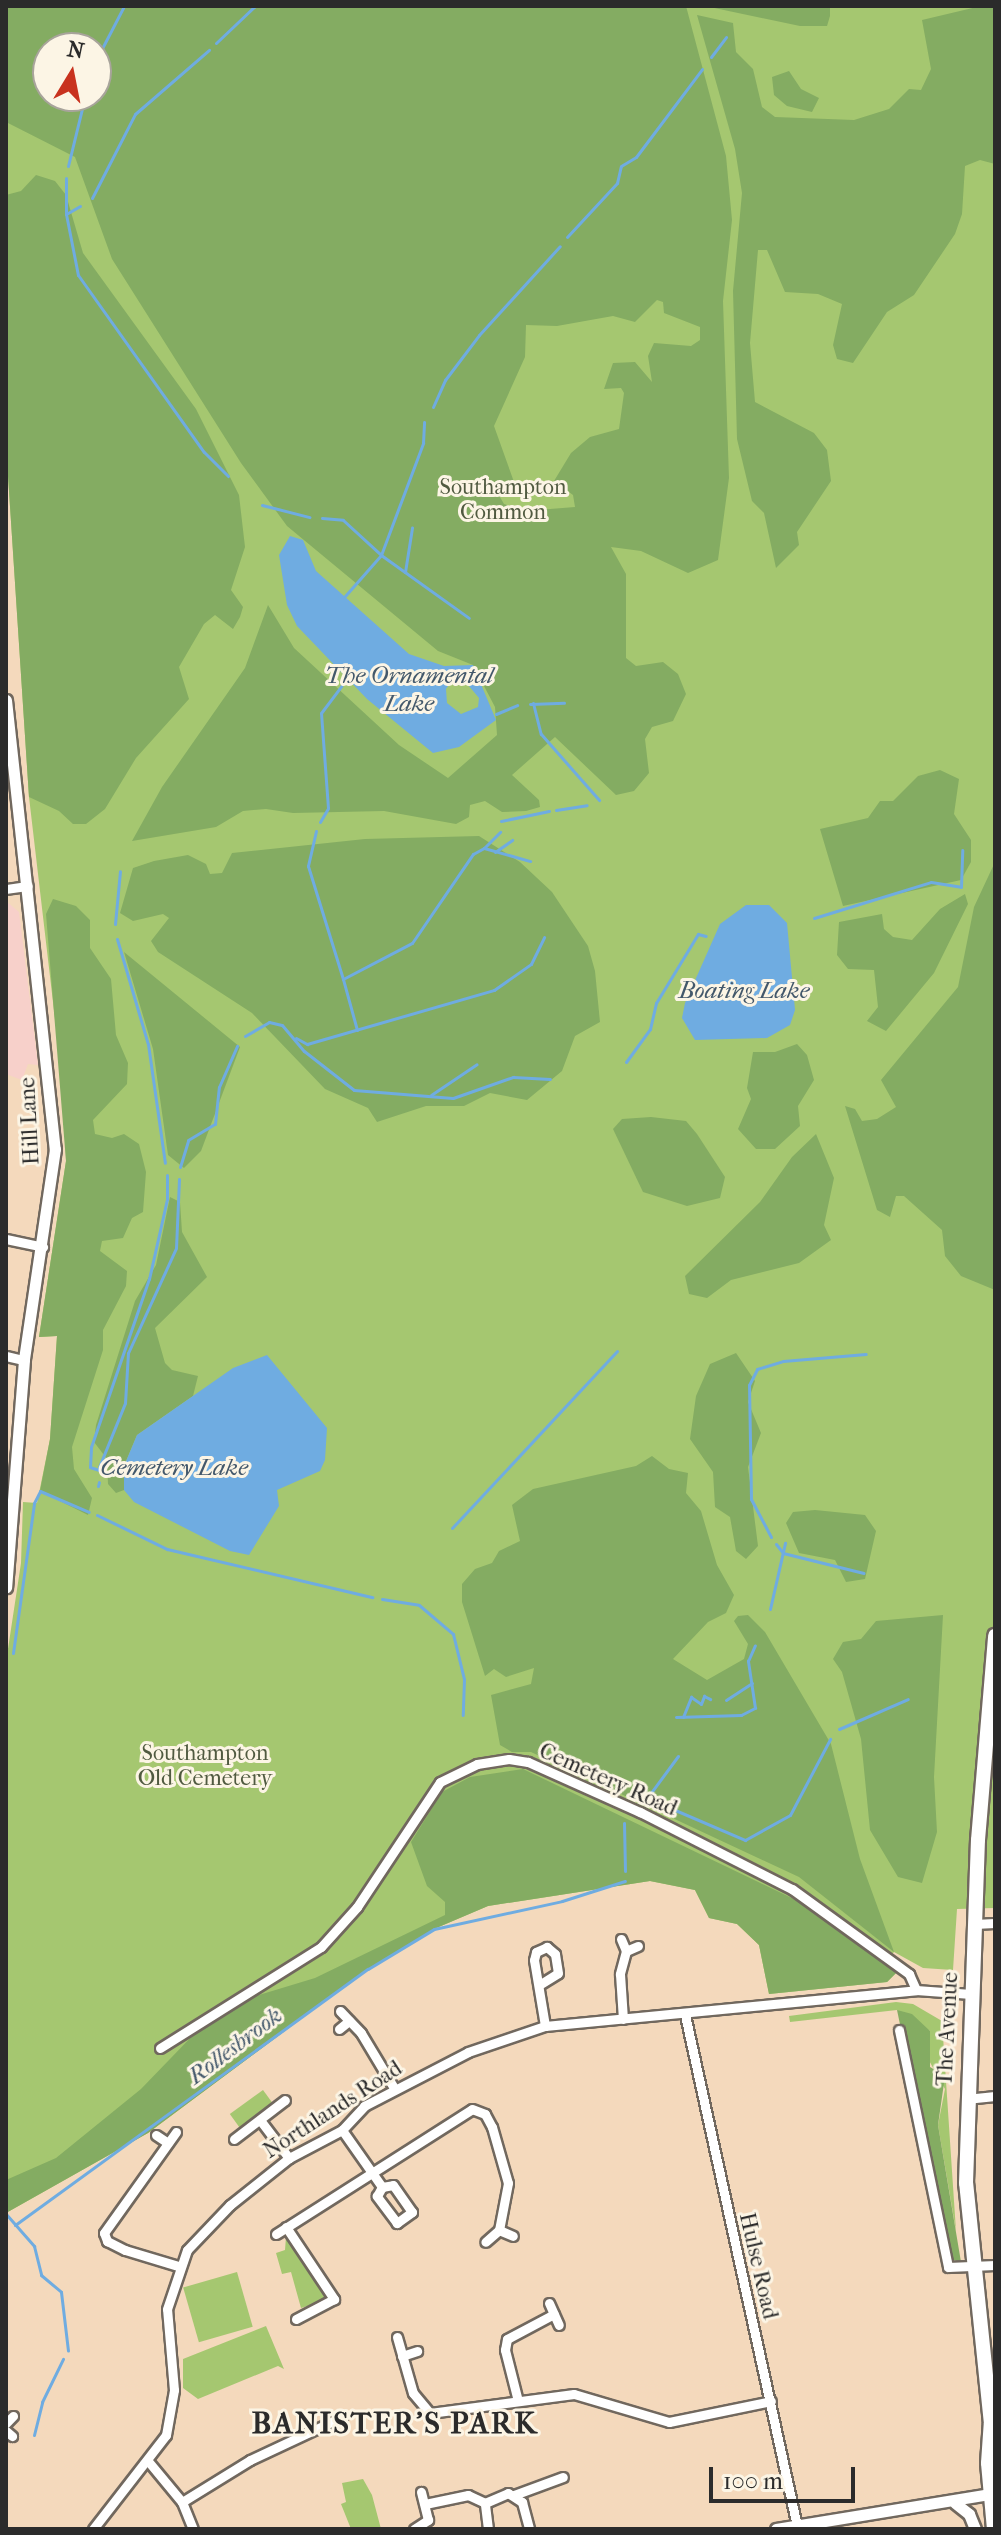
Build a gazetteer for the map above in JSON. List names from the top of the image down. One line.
{"streets":{"main road":["The Avenue"],"street":["Hill Lane","Cemetery Road","Northlands Road","Hulse Road"]},"crossings":[["Cemetery Road","Northlands Road"],["The Avenue","Northlands Road"],["Northlands Road","Hulse Road"]],"districts":["BANISTER'S PARK"],"water":["The Ornamental Lake","Boating Lake","Cemetery Lake","Rollesbrook"],"parks":["Southampton Common","Southampton Old Cemetery"],"scale_bar":"100 m","north":"top"}
